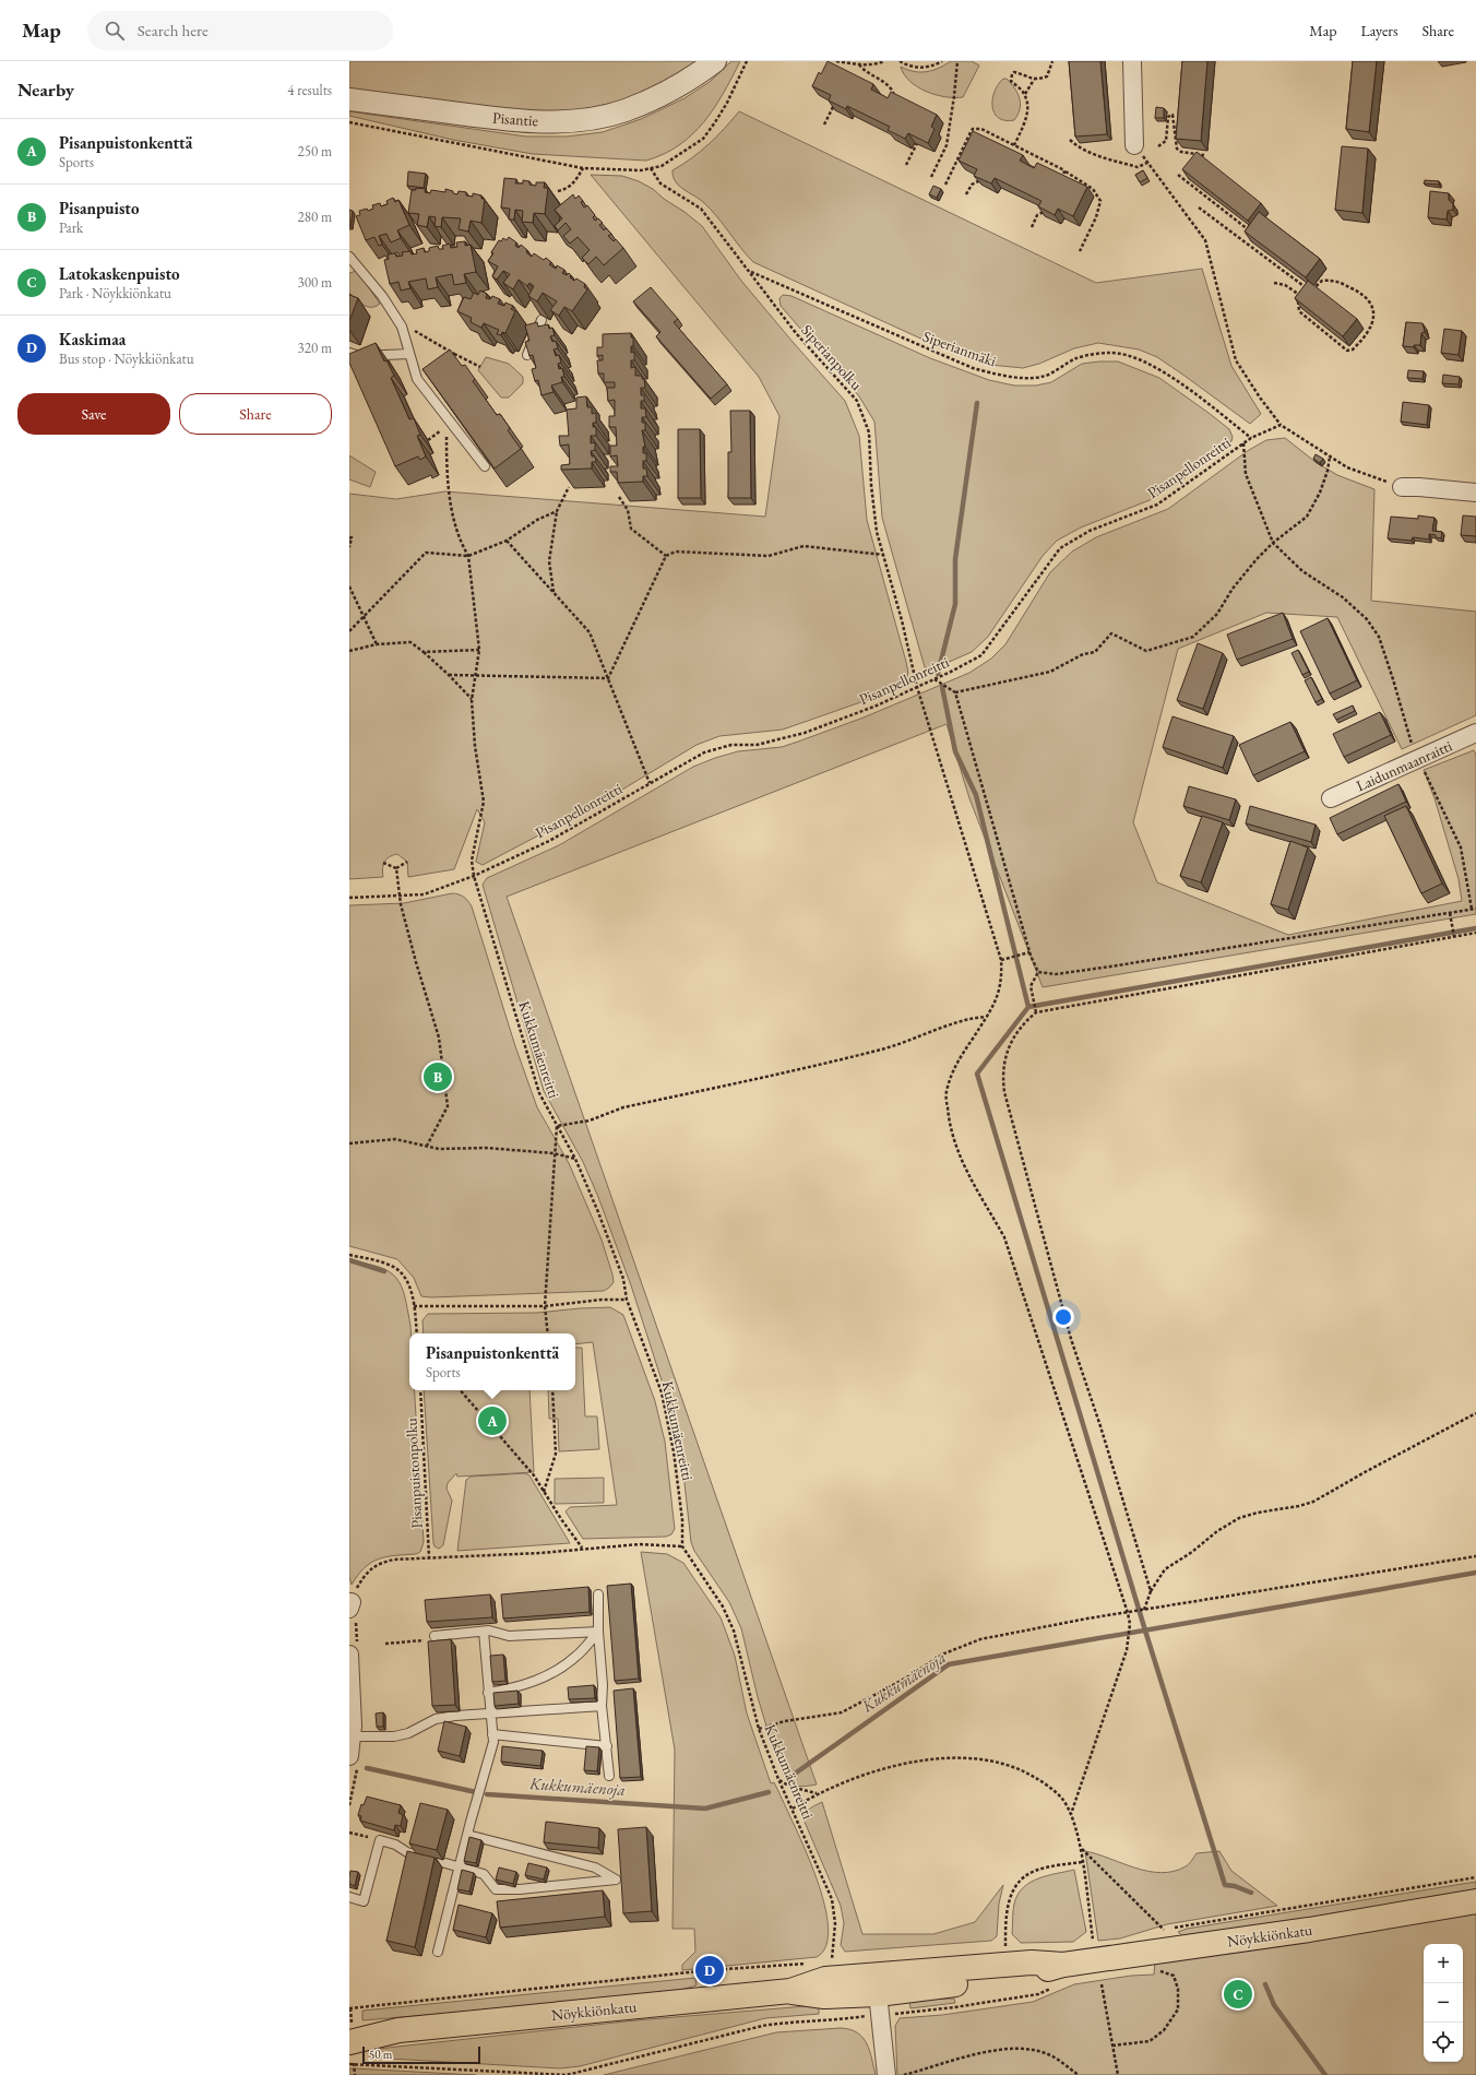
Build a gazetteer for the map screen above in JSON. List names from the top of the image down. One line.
{"streets":{"main road":["Nöykkiönkatu"],"street":["Pisantie","Laidunmaanraitti"],"path":["Siperianmäki","Siperianpolku","Pisanpellonreitti","Kukkumäenreitti","Pisanpuistonpolku"]},"crossings":[["Siperianmäki","Siperianpolku"],["Siperianmäki","Pisanpellonreitti"],["Siperianpolku","Pisanpellonreitti"],["Pisanpellonreitti","Kukkumäenreitti"]],"water":["Kukkumäenoja"],"scale_bar":"50 m","page":{"header":"Map","search":"Search here","nav":["Map","Layers","Share"],"heading":["Nearby","4 results"],"list":[{"mark":"A","name":"Pisanpuistonkenttä","note":"Sports","value":"250 m"},{"mark":"B","name":"Pisanpuisto","note":"Park","value":"280 m"},{"mark":"C","name":"Latokaskenpuisto","note":"Park · Nöykkiönkatu","value":"300 m"},{"mark":"D","name":"Kaskimaa","note":"Bus stop · Nöykkiönkatu","value":"320 m"}],"buttons":["Save","Share"],"pins":["B","A","D","C"],"popup":["Pisanpuistonkenttä","Sports"],"map_buttons":["+","−"],"scale":"50 m"}}
